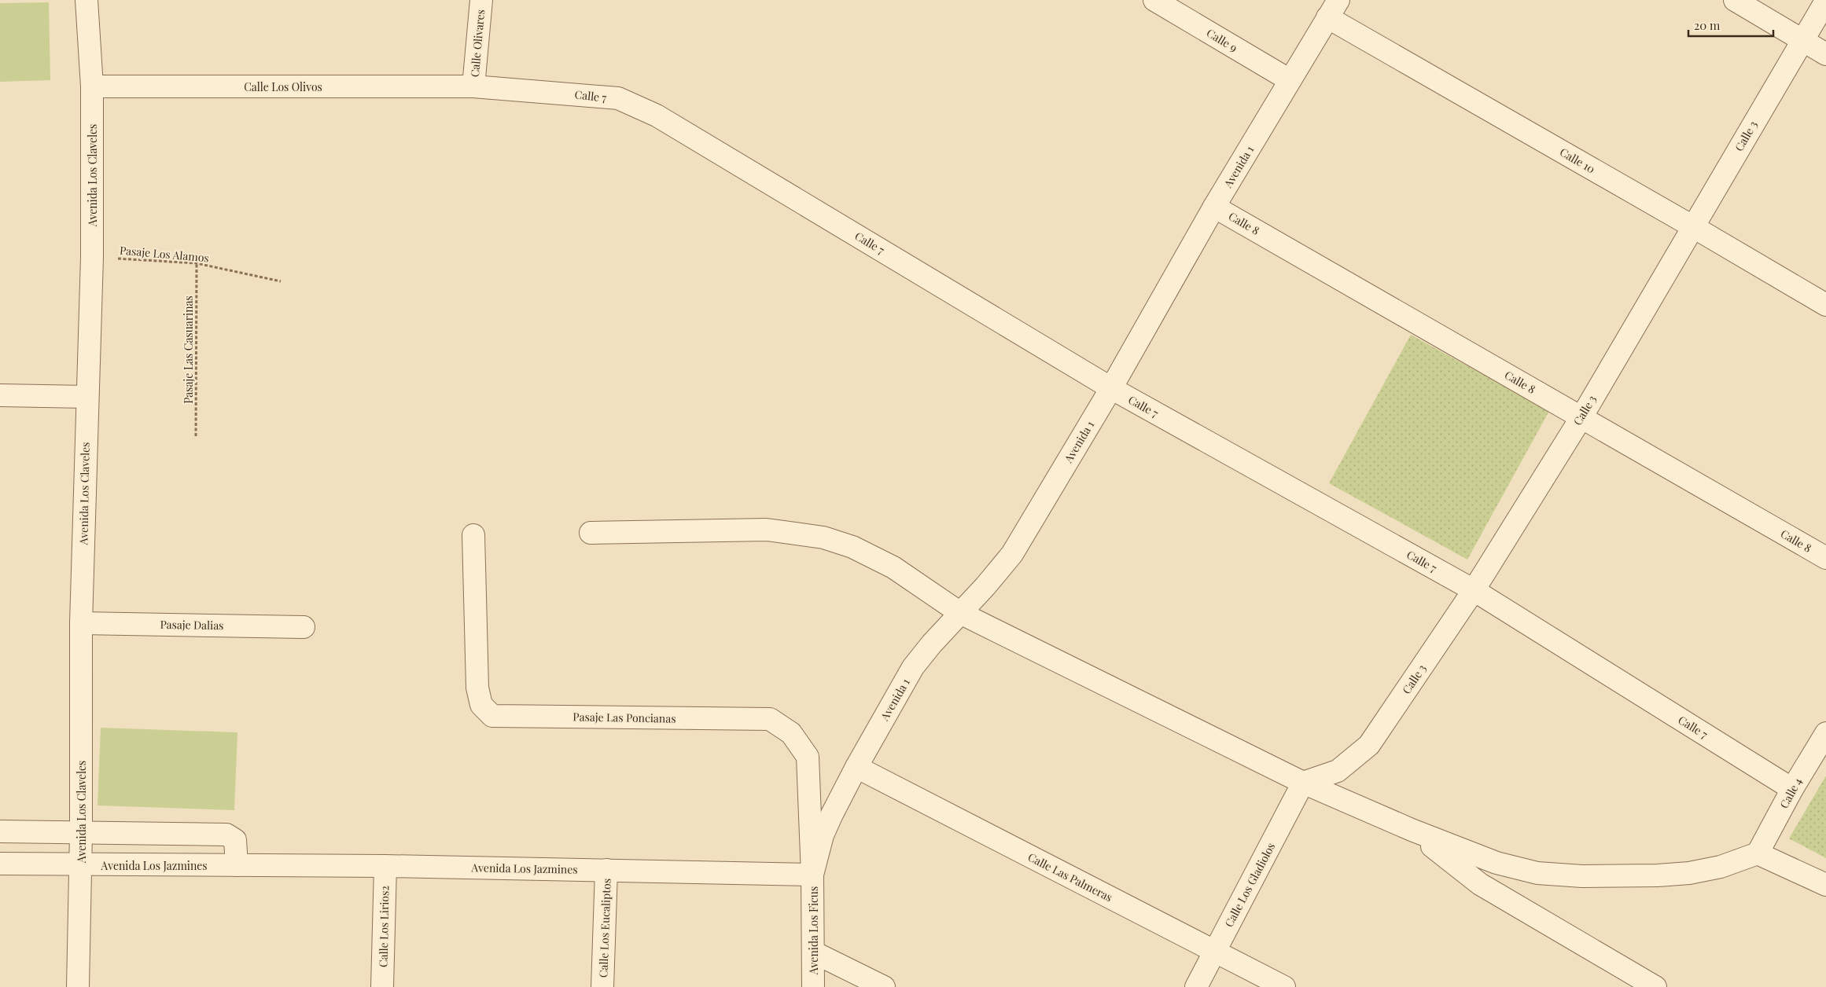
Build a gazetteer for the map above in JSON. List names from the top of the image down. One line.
{"streets":{"street":["Calle 9","Calle Olivares","Calle Los Olivos","Calle 7","Calle 3","Calle 10","Avenida 1","Avenida Los Claveles","Calle 8","Pasaje Dalias","Pasaje Las Poncianas","Calle 4","Avenida Los Jazmines","Calle Las Palmeras","Calle Los Gladiolos","Calle Los Lirios2","Calle Los Eucaliptos","Avenida Los Ficus"],"path":["Pasaje Los Alamos","Pasaje Las Casuarinas"]},"crossings":[["Calle 9","Avenida 1"],["Calle Olivares","Calle Los Olivos"],["Calle Olivares","Calle 7"],["Calle Los Olivos","Calle 7"],["Calle Los Olivos","Avenida Los Claveles"],["Calle 7","Calle 3"],["Calle 7","Avenida 1"],["Calle 7","Calle 4"],["Calle 3","Calle 10"],["Calle 3","Calle 8"],["Calle 3","Calle Los Gladiolos"],["Calle 10","Avenida 1"],["Avenida 1","Calle 8"],["Avenida 1","Pasaje Las Poncianas"],["Avenida 1","Avenida Los Jazmines"],["Avenida 1","Calle Las Palmeras"],["Avenida 1","Avenida Los Ficus"],["Avenida Los Claveles","Pasaje Los Alamos"],["Avenida Los Claveles","Pasaje Dalias"],["Avenida Los Claveles","Avenida Los Jazmines"],["Pasaje Los Alamos","Pasaje Las Casuarinas"],["Pasaje Las Poncianas","Avenida Los Jazmines"],["Pasaje Las Poncianas","Avenida Los Ficus"],["Avenida Los Jazmines","Calle Los Lirios2"],["Avenida Los Jazmines","Calle Los Eucaliptos"],["Avenida Los Jazmines","Avenida Los Ficus"],["Calle Las Palmeras","Calle Los Gladiolos"]],"scale_bar":"20 m"}
